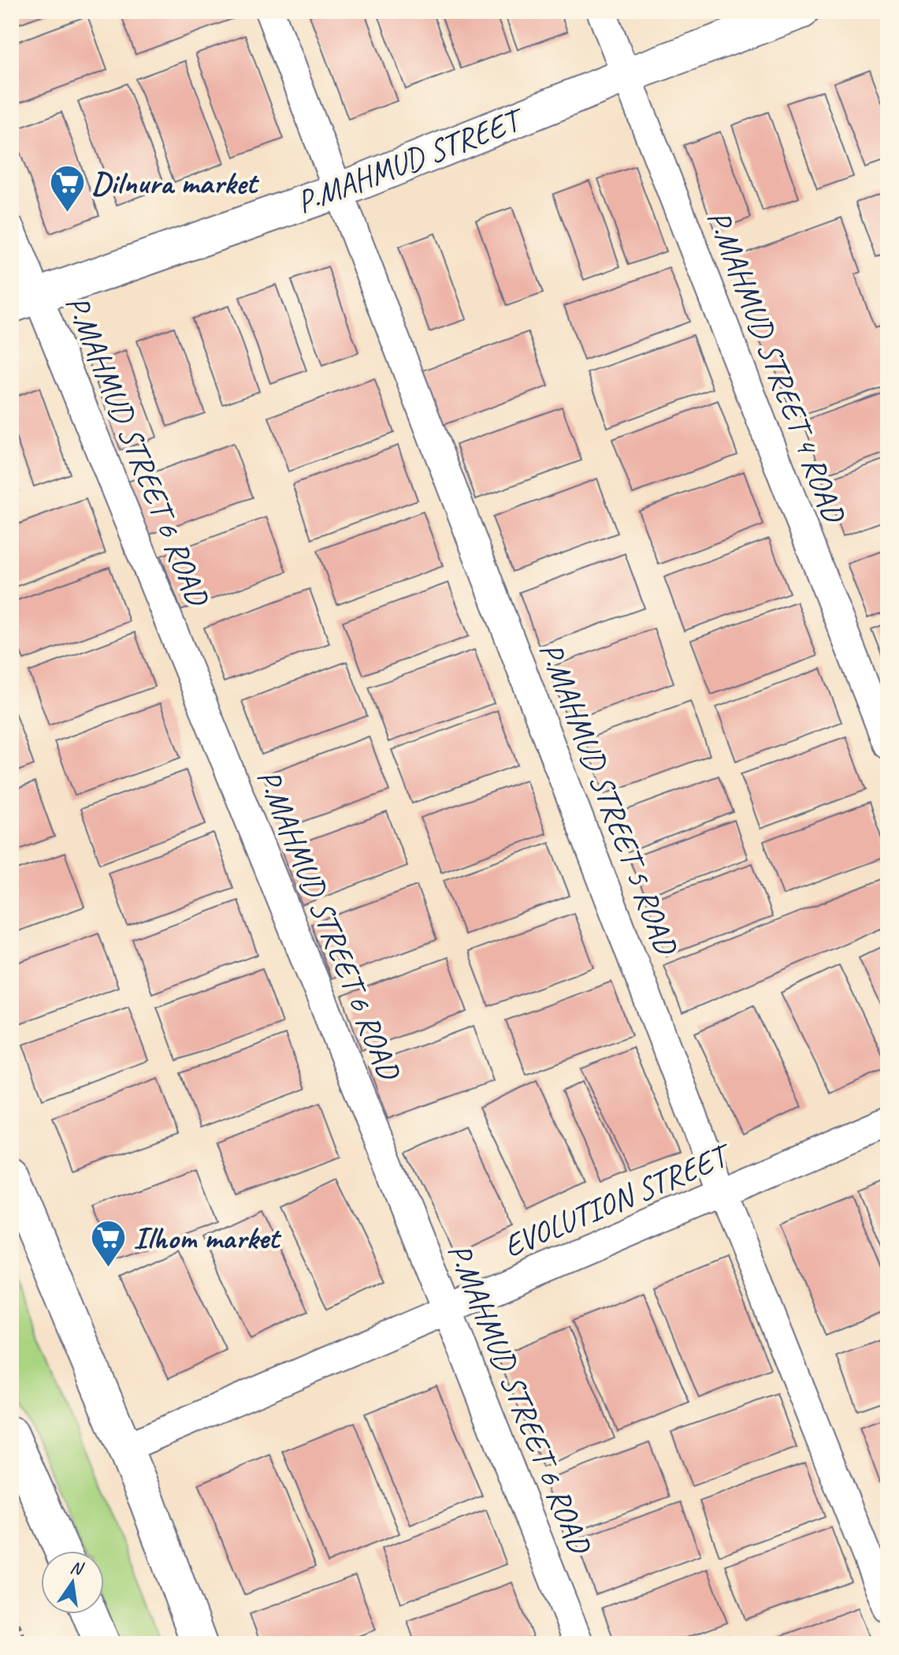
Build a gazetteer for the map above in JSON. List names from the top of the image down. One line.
{"streets":{"street":["P.MAHMUD STREET","P.MAHMUD STREET 4 ROAD","P.MAHMUD STREET 6 ROAD","P.MAHMUD STREET 5 ROAD","EVOLUTION STREET"]},"crossings":[["P.MAHMUD STREET","P.MAHMUD STREET 4 ROAD"],["P.MAHMUD STREET","P.MAHMUD STREET 6 ROAD"],["P.MAHMUD STREET","P.MAHMUD STREET 5 ROAD"],["P.MAHMUD STREET 6 ROAD","EVOLUTION STREET"],["P.MAHMUD STREET 5 ROAD","EVOLUTION STREET"]],"places":{"supermarket":["Dilnura market","Ilhom market"]},"north":"top"}
